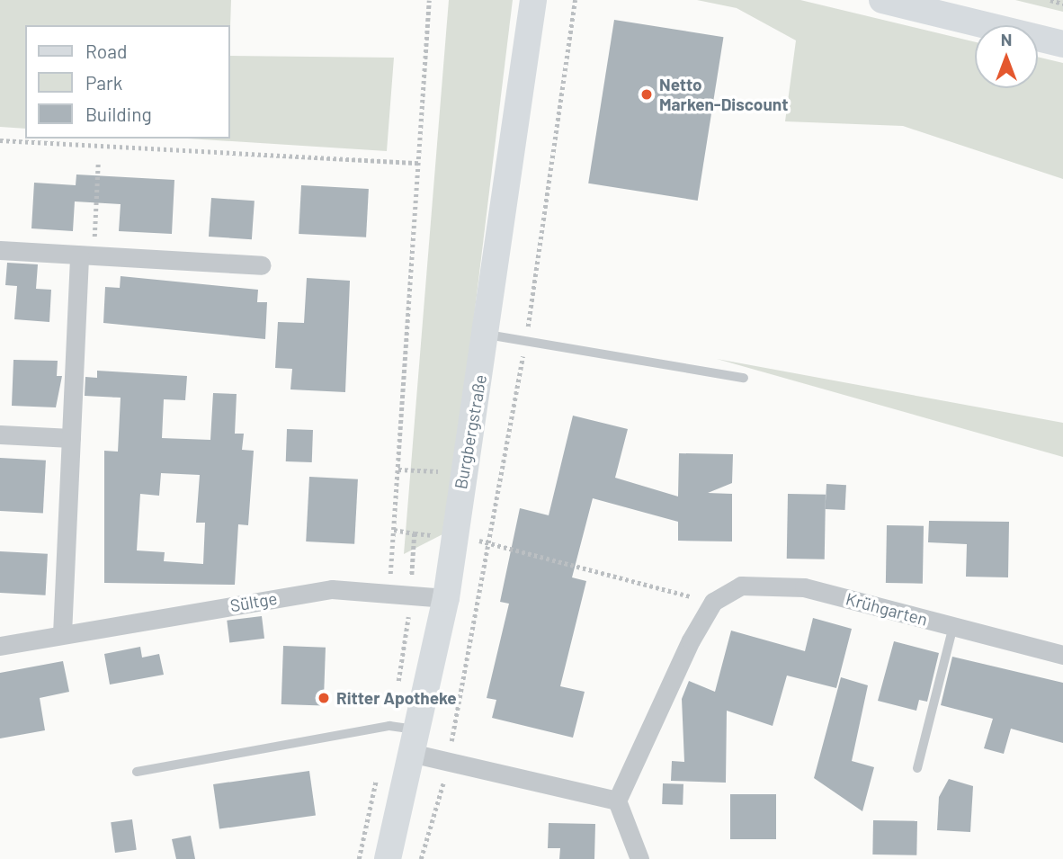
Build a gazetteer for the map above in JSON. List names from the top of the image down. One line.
{"streets":{"street":["Burgbergstraße","Sültge","Krühgarten"]},"crossings":[["Burgbergstraße","Sültge"]],"places":["Netto Marken-Discount","Ritter Apotheke"],"legend":["Road","Park","Building"],"north":"top"}
